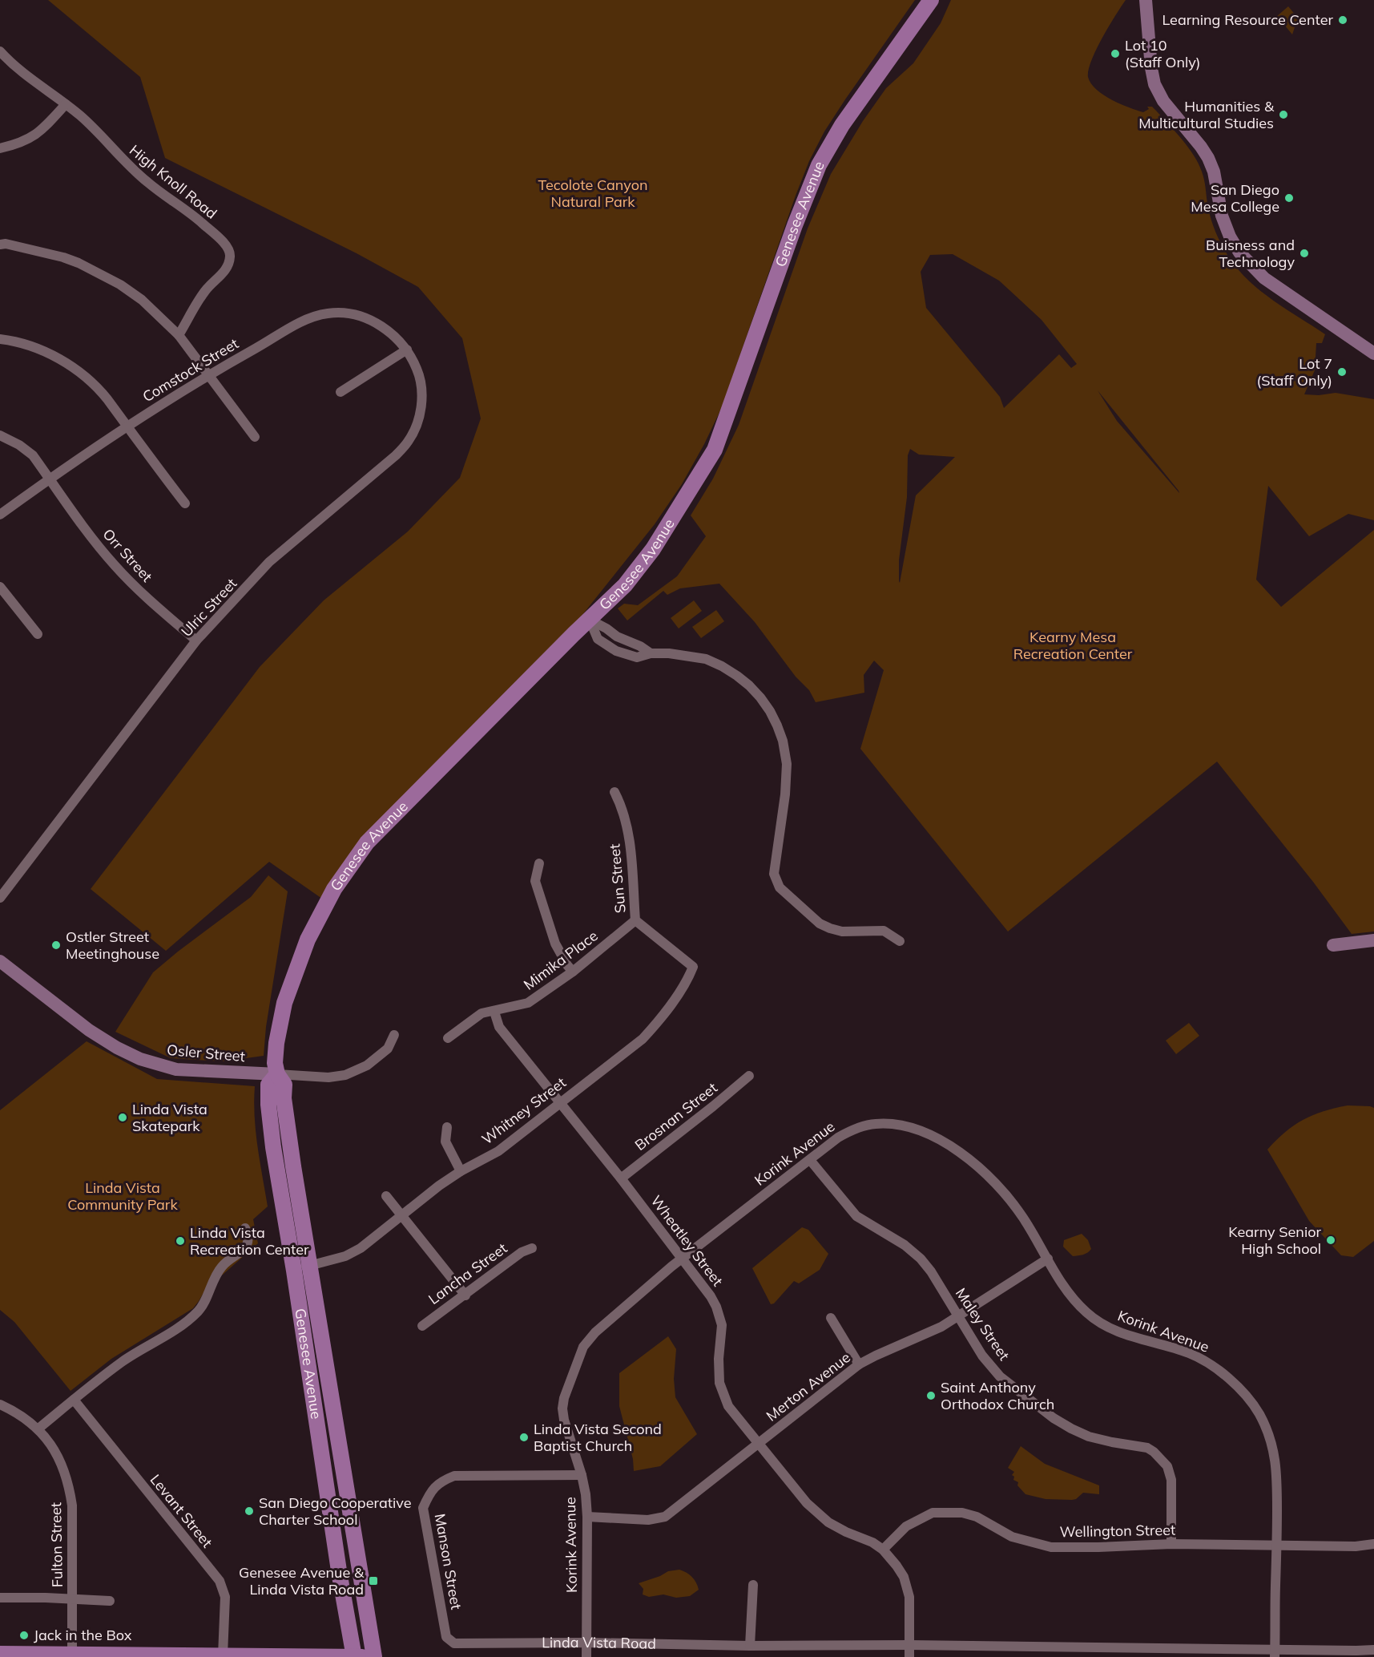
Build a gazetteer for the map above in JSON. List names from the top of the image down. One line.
{"streets":{"main road":["Genesee Avenue"],"street":["High Knoll Road","Comstock Street","Orr Street","Ulric Street","Sun Street","Mimika Place","Osler Street","Whitney Street","Brosnan Street","Korink Avenue","Wheatley Street","Lancha Street","Maley Street","Merton Avenue","Levant Street","Wellington Street","Fulton Street","Manson Street","Linda Vista Road"]},"crossings":[["Genesee Avenue","Osler Street"],["Genesee Avenue","Whitney Street"],["Comstock Street","Orr Street"],["Comstock Street","Ulric Street"],["Orr Street","Ulric Street"],["Sun Street","Mimika Place"],["Sun Street","Whitney Street"],["Mimika Place","Wheatley Street"],["Whitney Street","Wheatley Street"],["Brosnan Street","Wheatley Street"],["Korink Avenue","Wheatley Street"],["Korink Avenue","Maley Street"],["Korink Avenue","Merton Avenue"],["Korink Avenue","Wellington Street"],["Korink Avenue","Manson Street"],["Korink Avenue","Linda Vista Road"],["Wheatley Street","Merton Avenue"],["Wheatley Street","Wellington Street"],["Wheatley Street","Linda Vista Road"],["Maley Street","Merton Avenue"],["Maley Street","Wellington Street"],["Manson Street","Linda Vista Road"]],"parks":["Tecolote Canyon Natural Park","Kearny Mesa Recreation Center","Linda Vista Community Park"],"places":{"other":["Learning Resource Center","Lot 10 (Staff Only)","Humanities & Multicultural Studies","San Diego Mesa College","Buisness and Technology","Lot 7 (Staff Only)","Ostler Street Meetinghouse","Linda Vista Skatepark","Kearny Senior High School","Linda Vista Recreation Center","Saint Anthony Orthodox Church","Linda Vista Second Baptist Church","San Diego Cooperative Charter School","Jack in the Box"],"transit":["Genesee Avenue & Linda Vista Road"]}}
